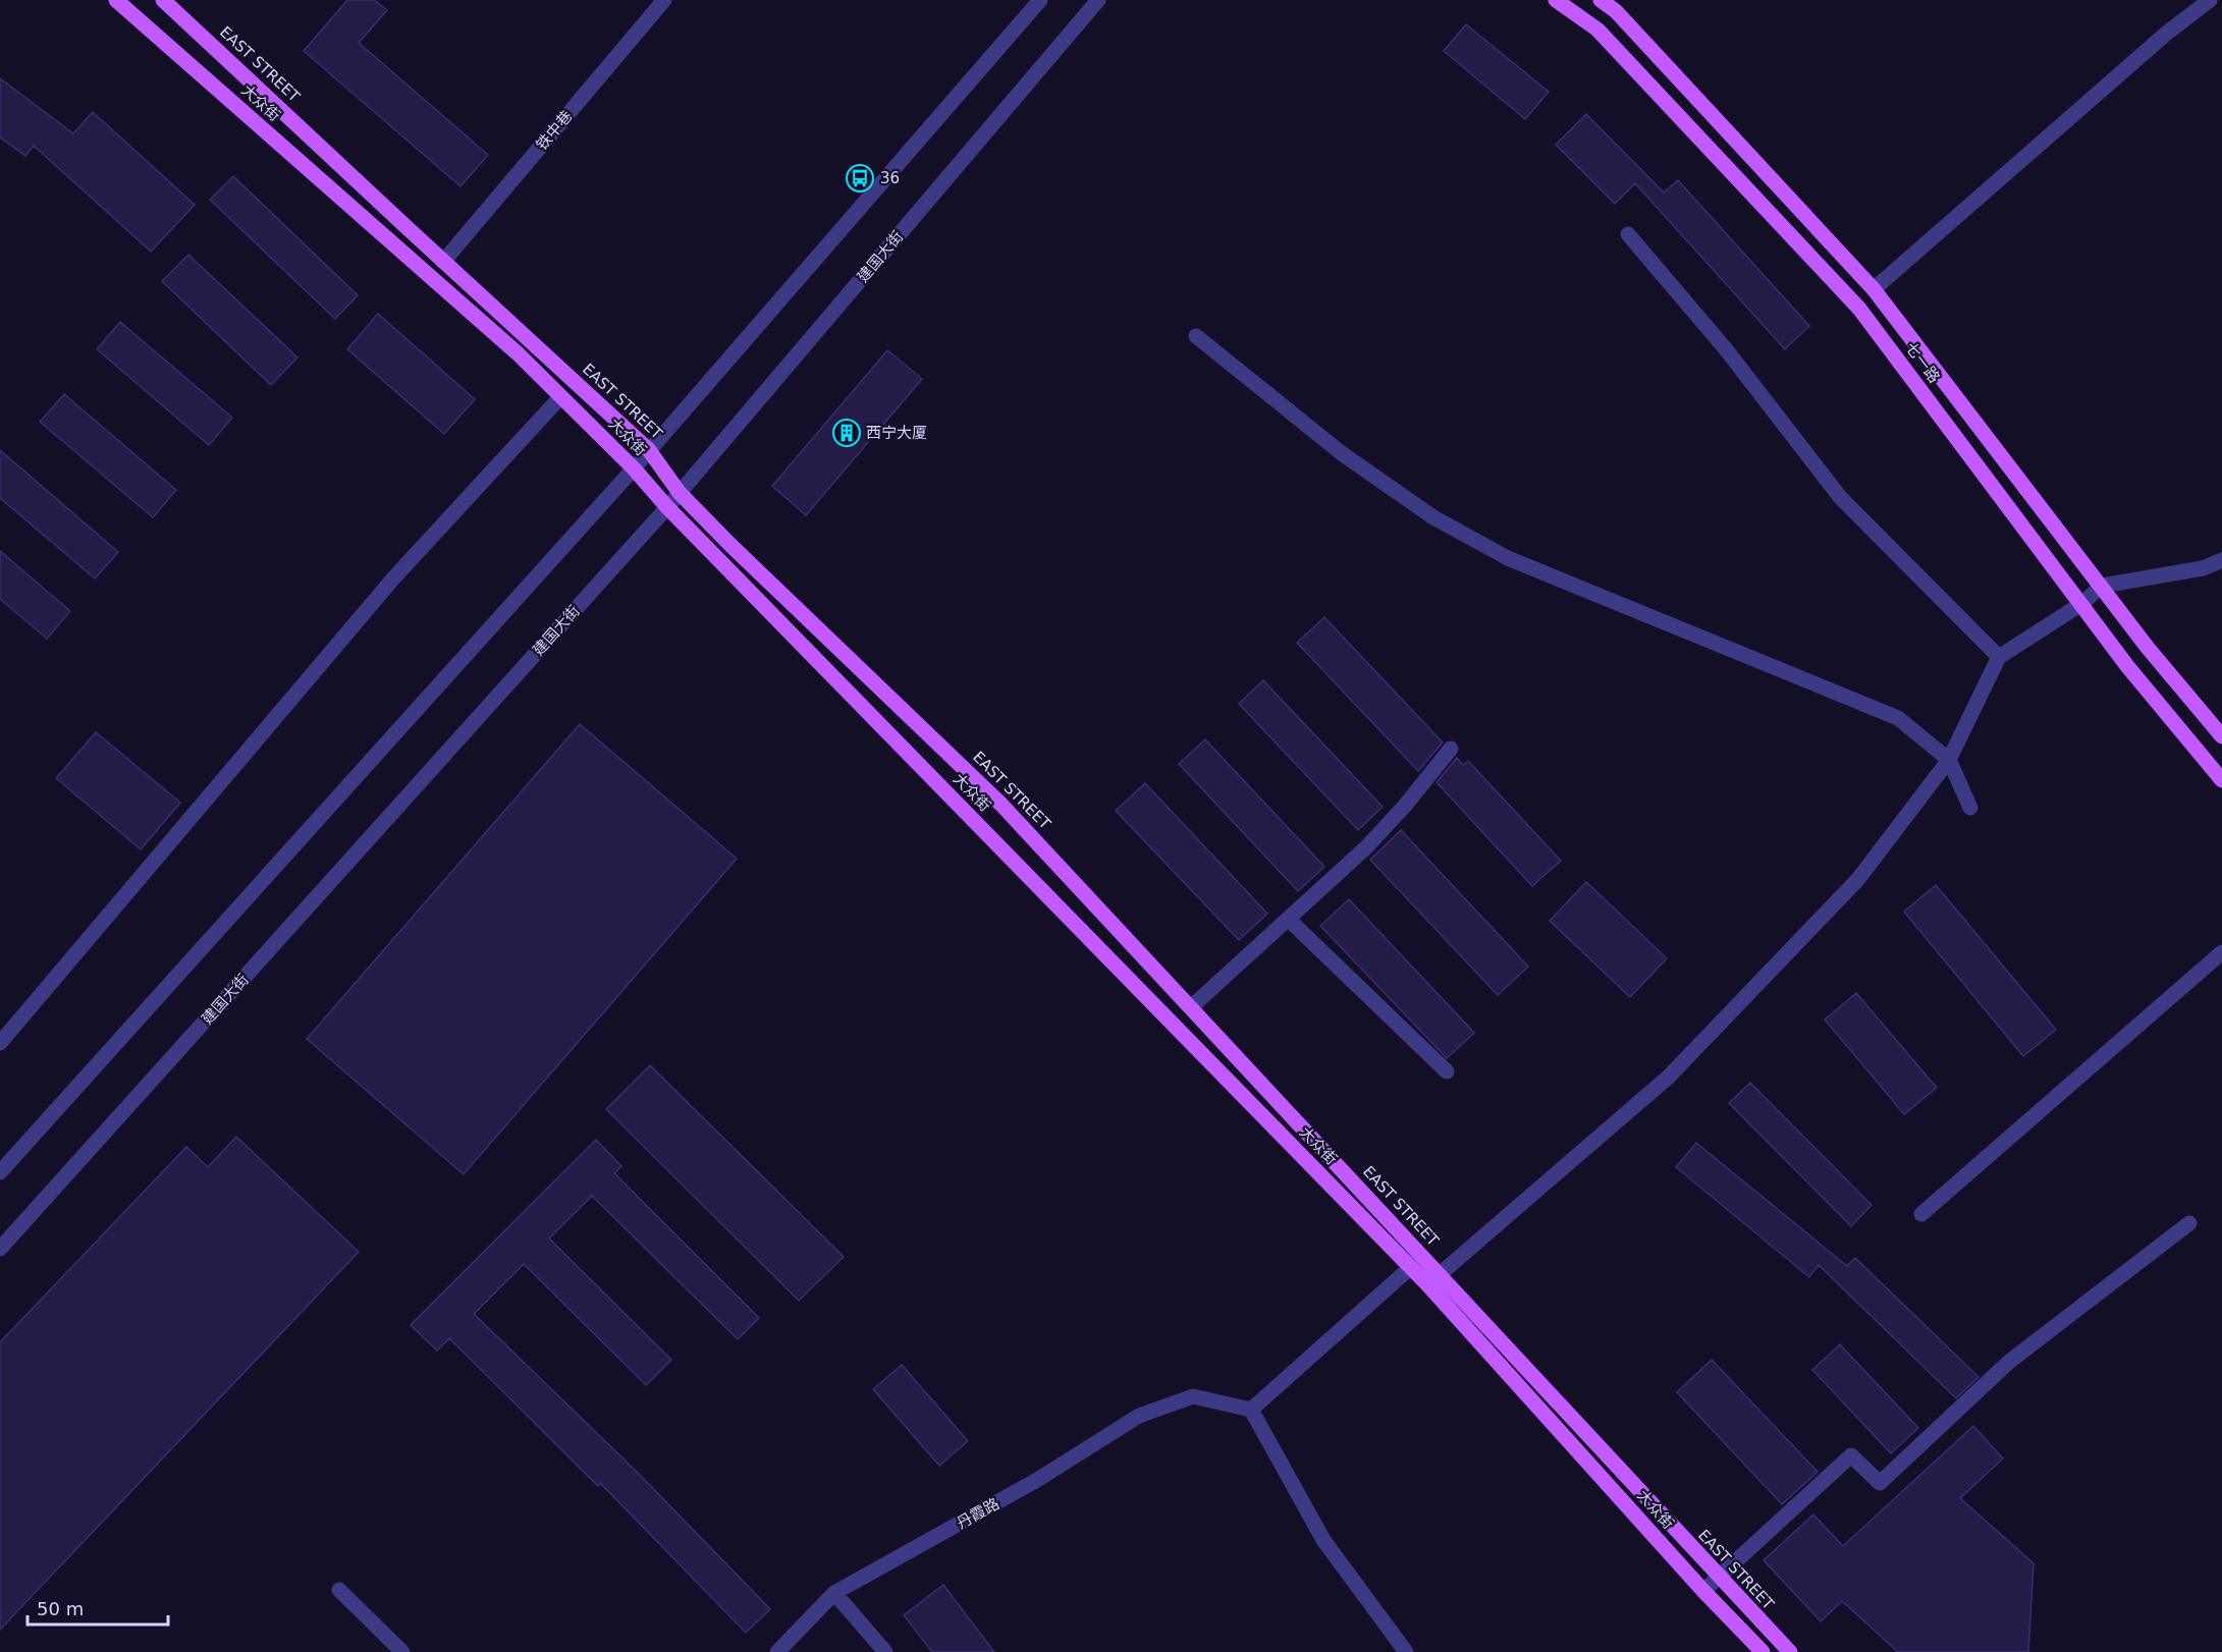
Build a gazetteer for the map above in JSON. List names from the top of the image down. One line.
{"streets":{"main road":["EAST STREET","大众街","七一路"],"street":["铁中巷","建国大街","丹霞路"]},"crossings":[["EAST STREET","大众街"],["EAST STREET","铁中巷"],["EAST STREET","建国大街"],["大众街","建国大街"]],"places":{"bus stop":["36"],"building":["西宁大厦"]},"scale_bar":"50 m"}
